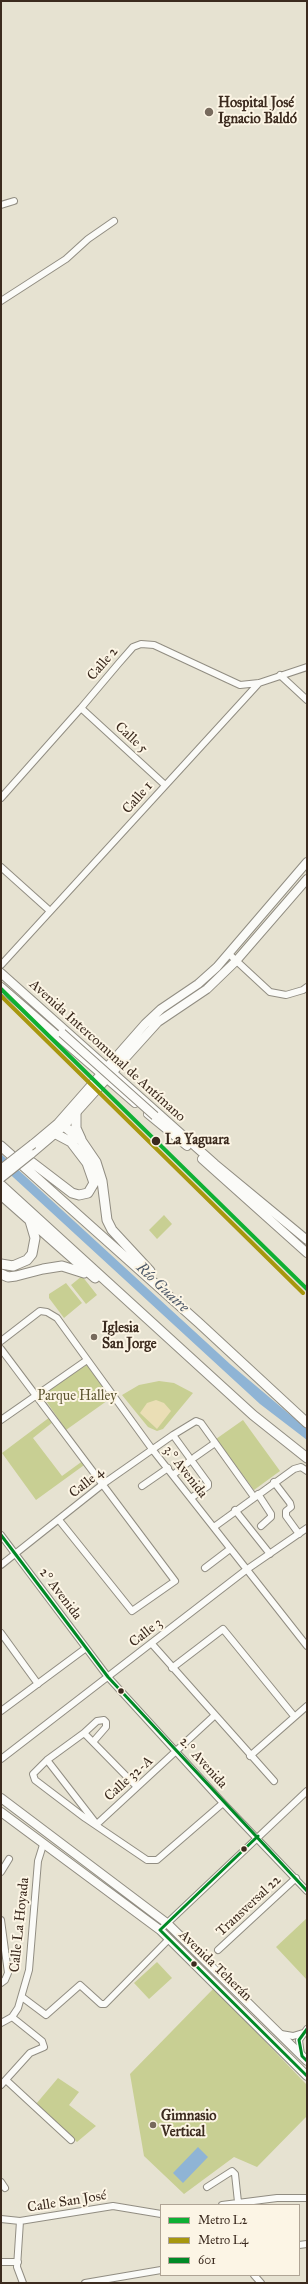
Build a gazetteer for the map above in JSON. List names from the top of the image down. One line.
{"streets":{"main road":["Avenida Intercomunal de Antímano","Avenida Teherán"],"street":["Calle 2","Calle 5","Calle 1","3.° Avenida","Calle 4","2° Avenida","Calle 3","2.° Avenida","Calle 32-A","Transversal 22","Calle La Hoyada","Calle San José"]},"crossings":[["Calle 2","Calle 5"],["Calle 2","Calle 1"],["Calle 5","Calle 1"],["3.° Avenida","Calle 4"],["3.° Avenida","Calle 3"],["Calle 4","2° Avenida"],["2° Avenida","2.° Avenida"],["Calle 3","2.° Avenida"],["2.° Avenida","Calle 32-A"],["2.° Avenida","Transversal 22"],["Calle La Hoyada","Avenida Teherán"]],"water":["Río Guaire"],"parks":["Parque Halley"],"places":["Hospital José Ignacio Baldó","La Yaguara","Iglesia San Jorge","Gimnasio Vertical"],"lines":["metro line L2","metro line L4","transit line 601"],"legend":["Metro L2","Metro L4","601"]}
